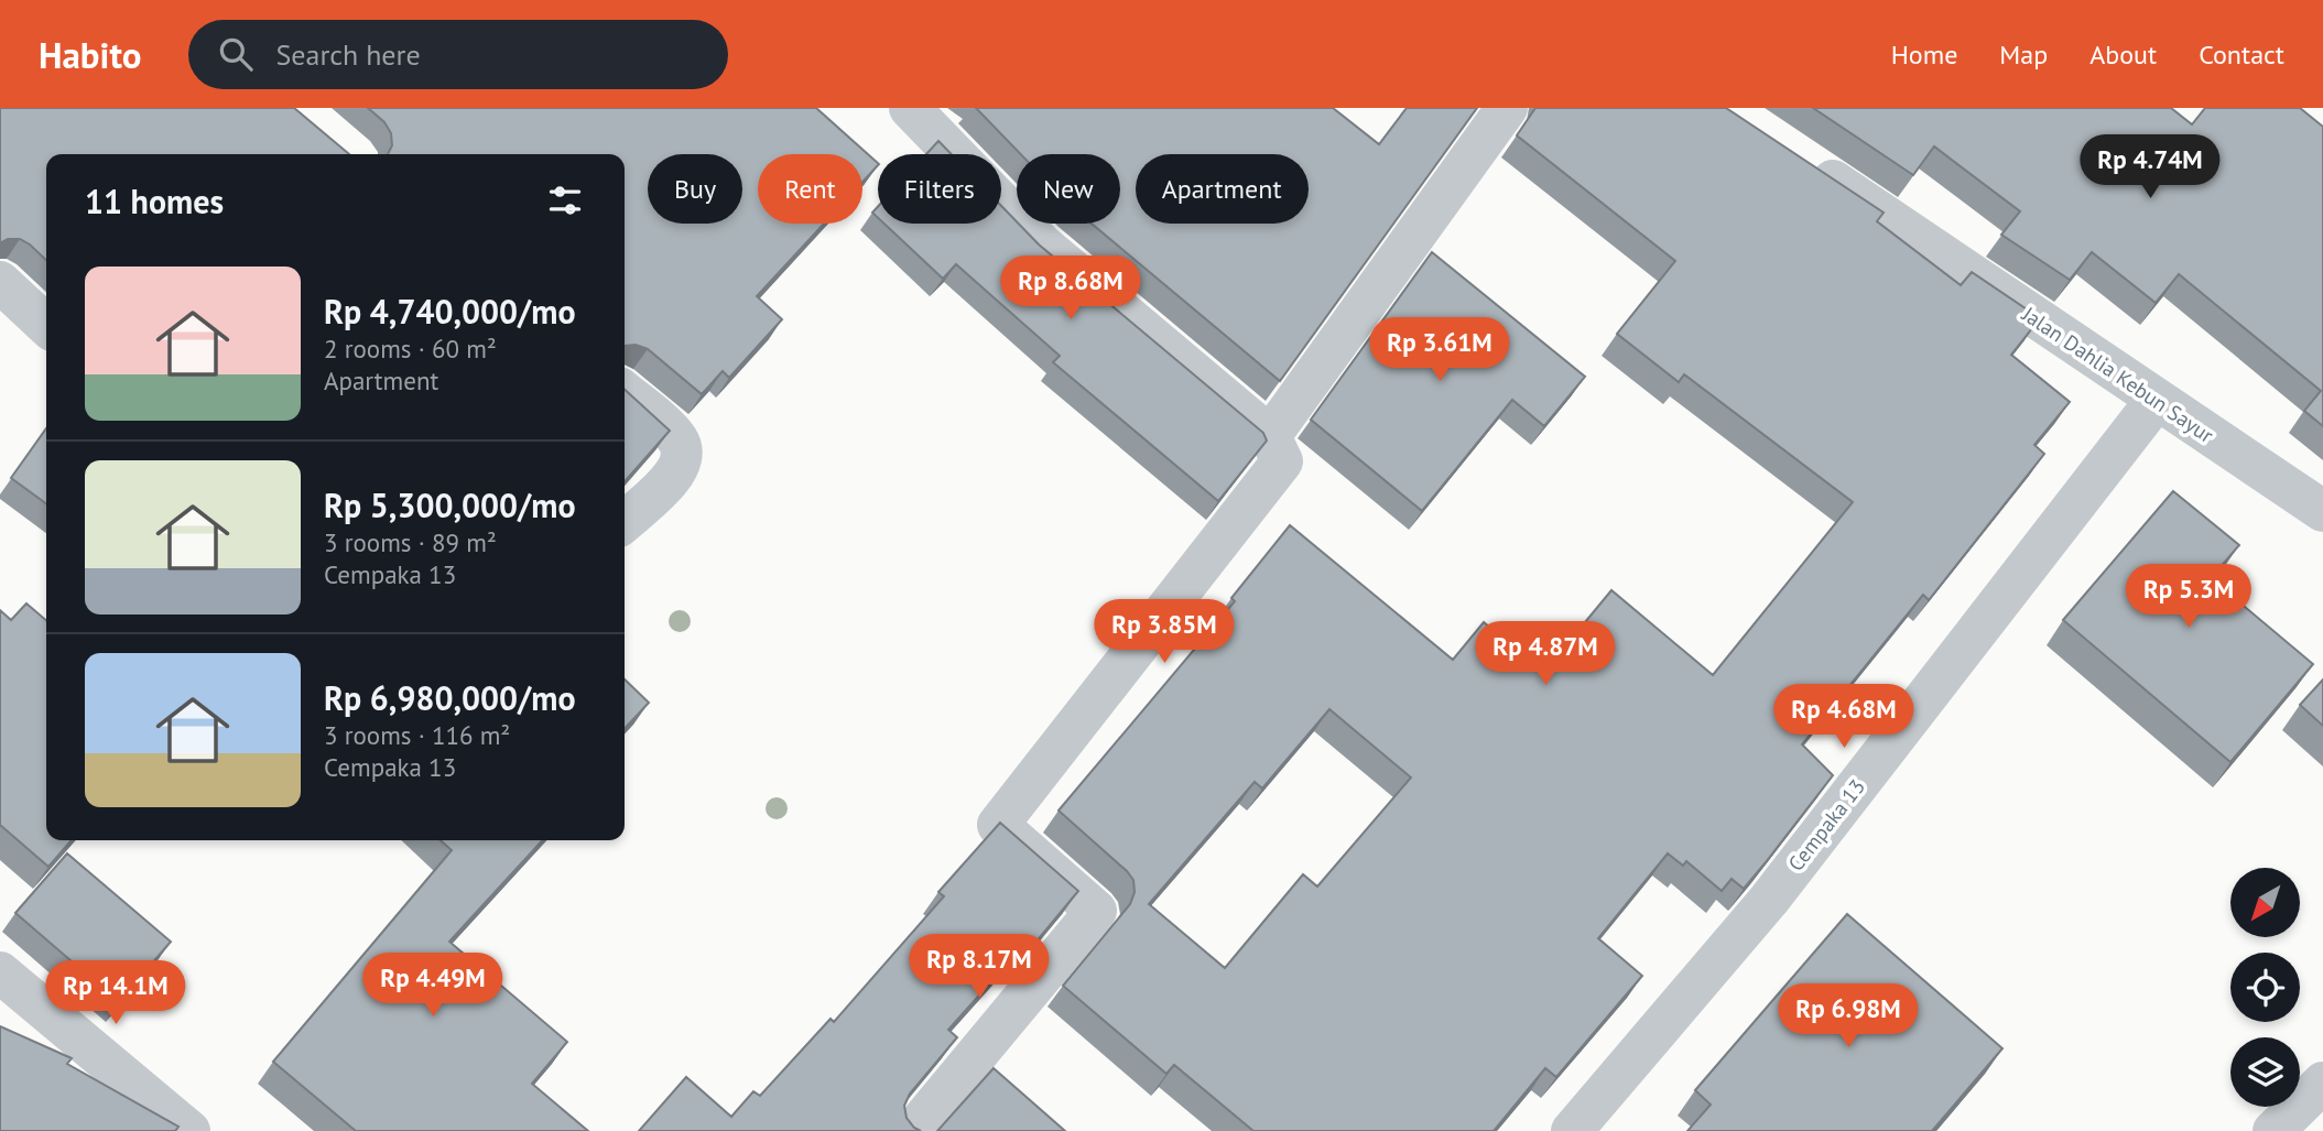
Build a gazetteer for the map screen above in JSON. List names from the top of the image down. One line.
{"streets":{"street":["Jalan Dahlia Kebun Sayur","Cempaka 13"]},"crossings":[["Jalan Dahlia Kebun Sayur","Cempaka 13"]],"north":"bottom left","page":{"header":"Habito","search":"Search here","nav":["Home","Map","About","Contact"],"price":["Rp 4.74M","Rp 8.68M","Rp 3.61M","Rp 5.3M","Rp 3.85M","Rp 4.87M","Rp 4.68M","Rp 8.17M","Rp 4.49M","Rp 14.1M","Rp 6.98M"],"chip":["Buy","Rent","Filters","New","Apartment"],"heading":"11 homes","list":[{"name":"Rp 4,740,000/mo","note":"2 rooms · 60 m² · Apartment"},{"name":"Rp 5,300,000/mo","note":"3 rooms · 89 m² · Cempaka 13"},{"name":"Rp 6,980,000/mo","note":"3 rooms · 116 m² · Cempaka 13"}]}}
